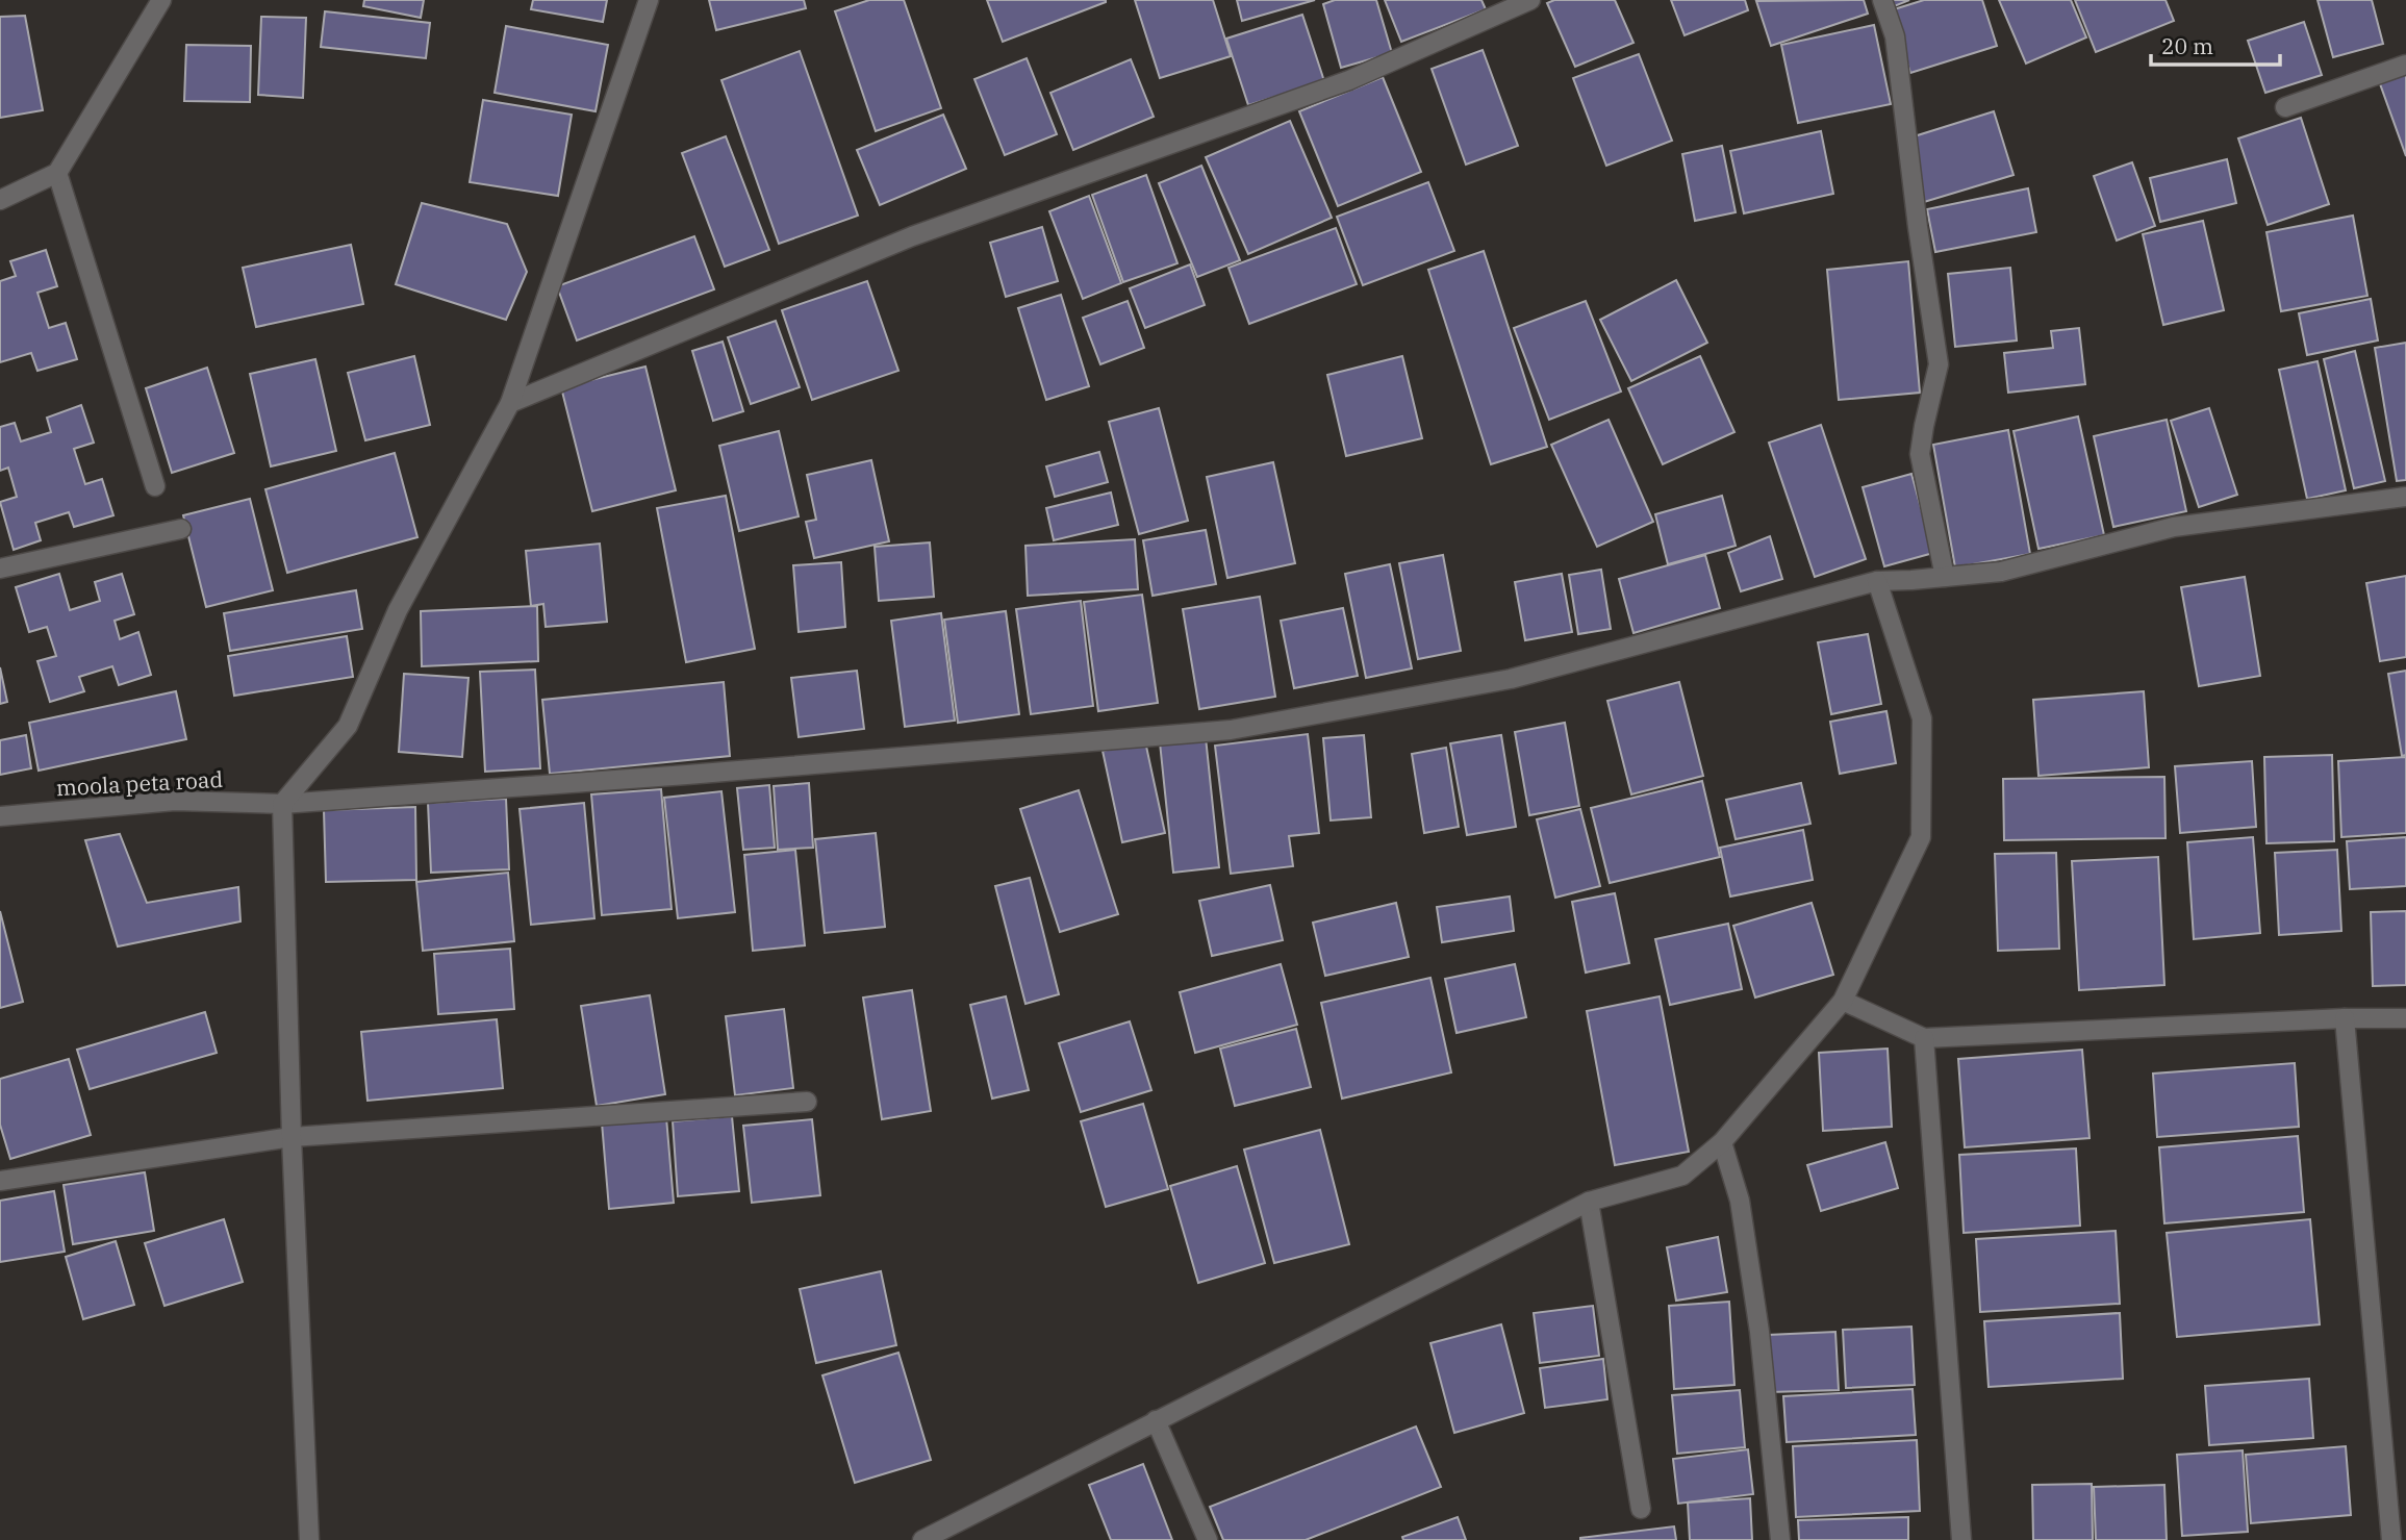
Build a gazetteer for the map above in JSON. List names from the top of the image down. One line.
{"streets":{"street":["moola peta road"]},"scale_bar":"20 m"}
